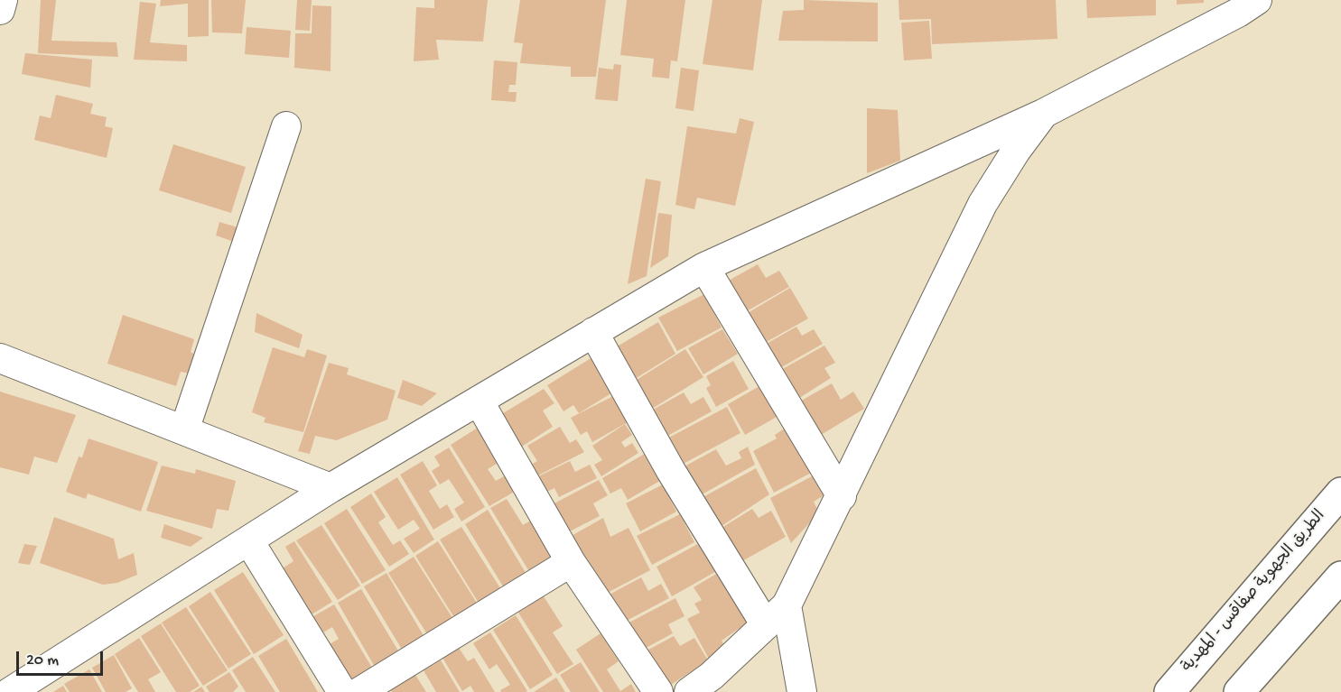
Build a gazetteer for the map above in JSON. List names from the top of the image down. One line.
{"streets":{"main road":["الطريق الجهوية صفاقس - المهدية"]},"scale_bar":"20 m"}
